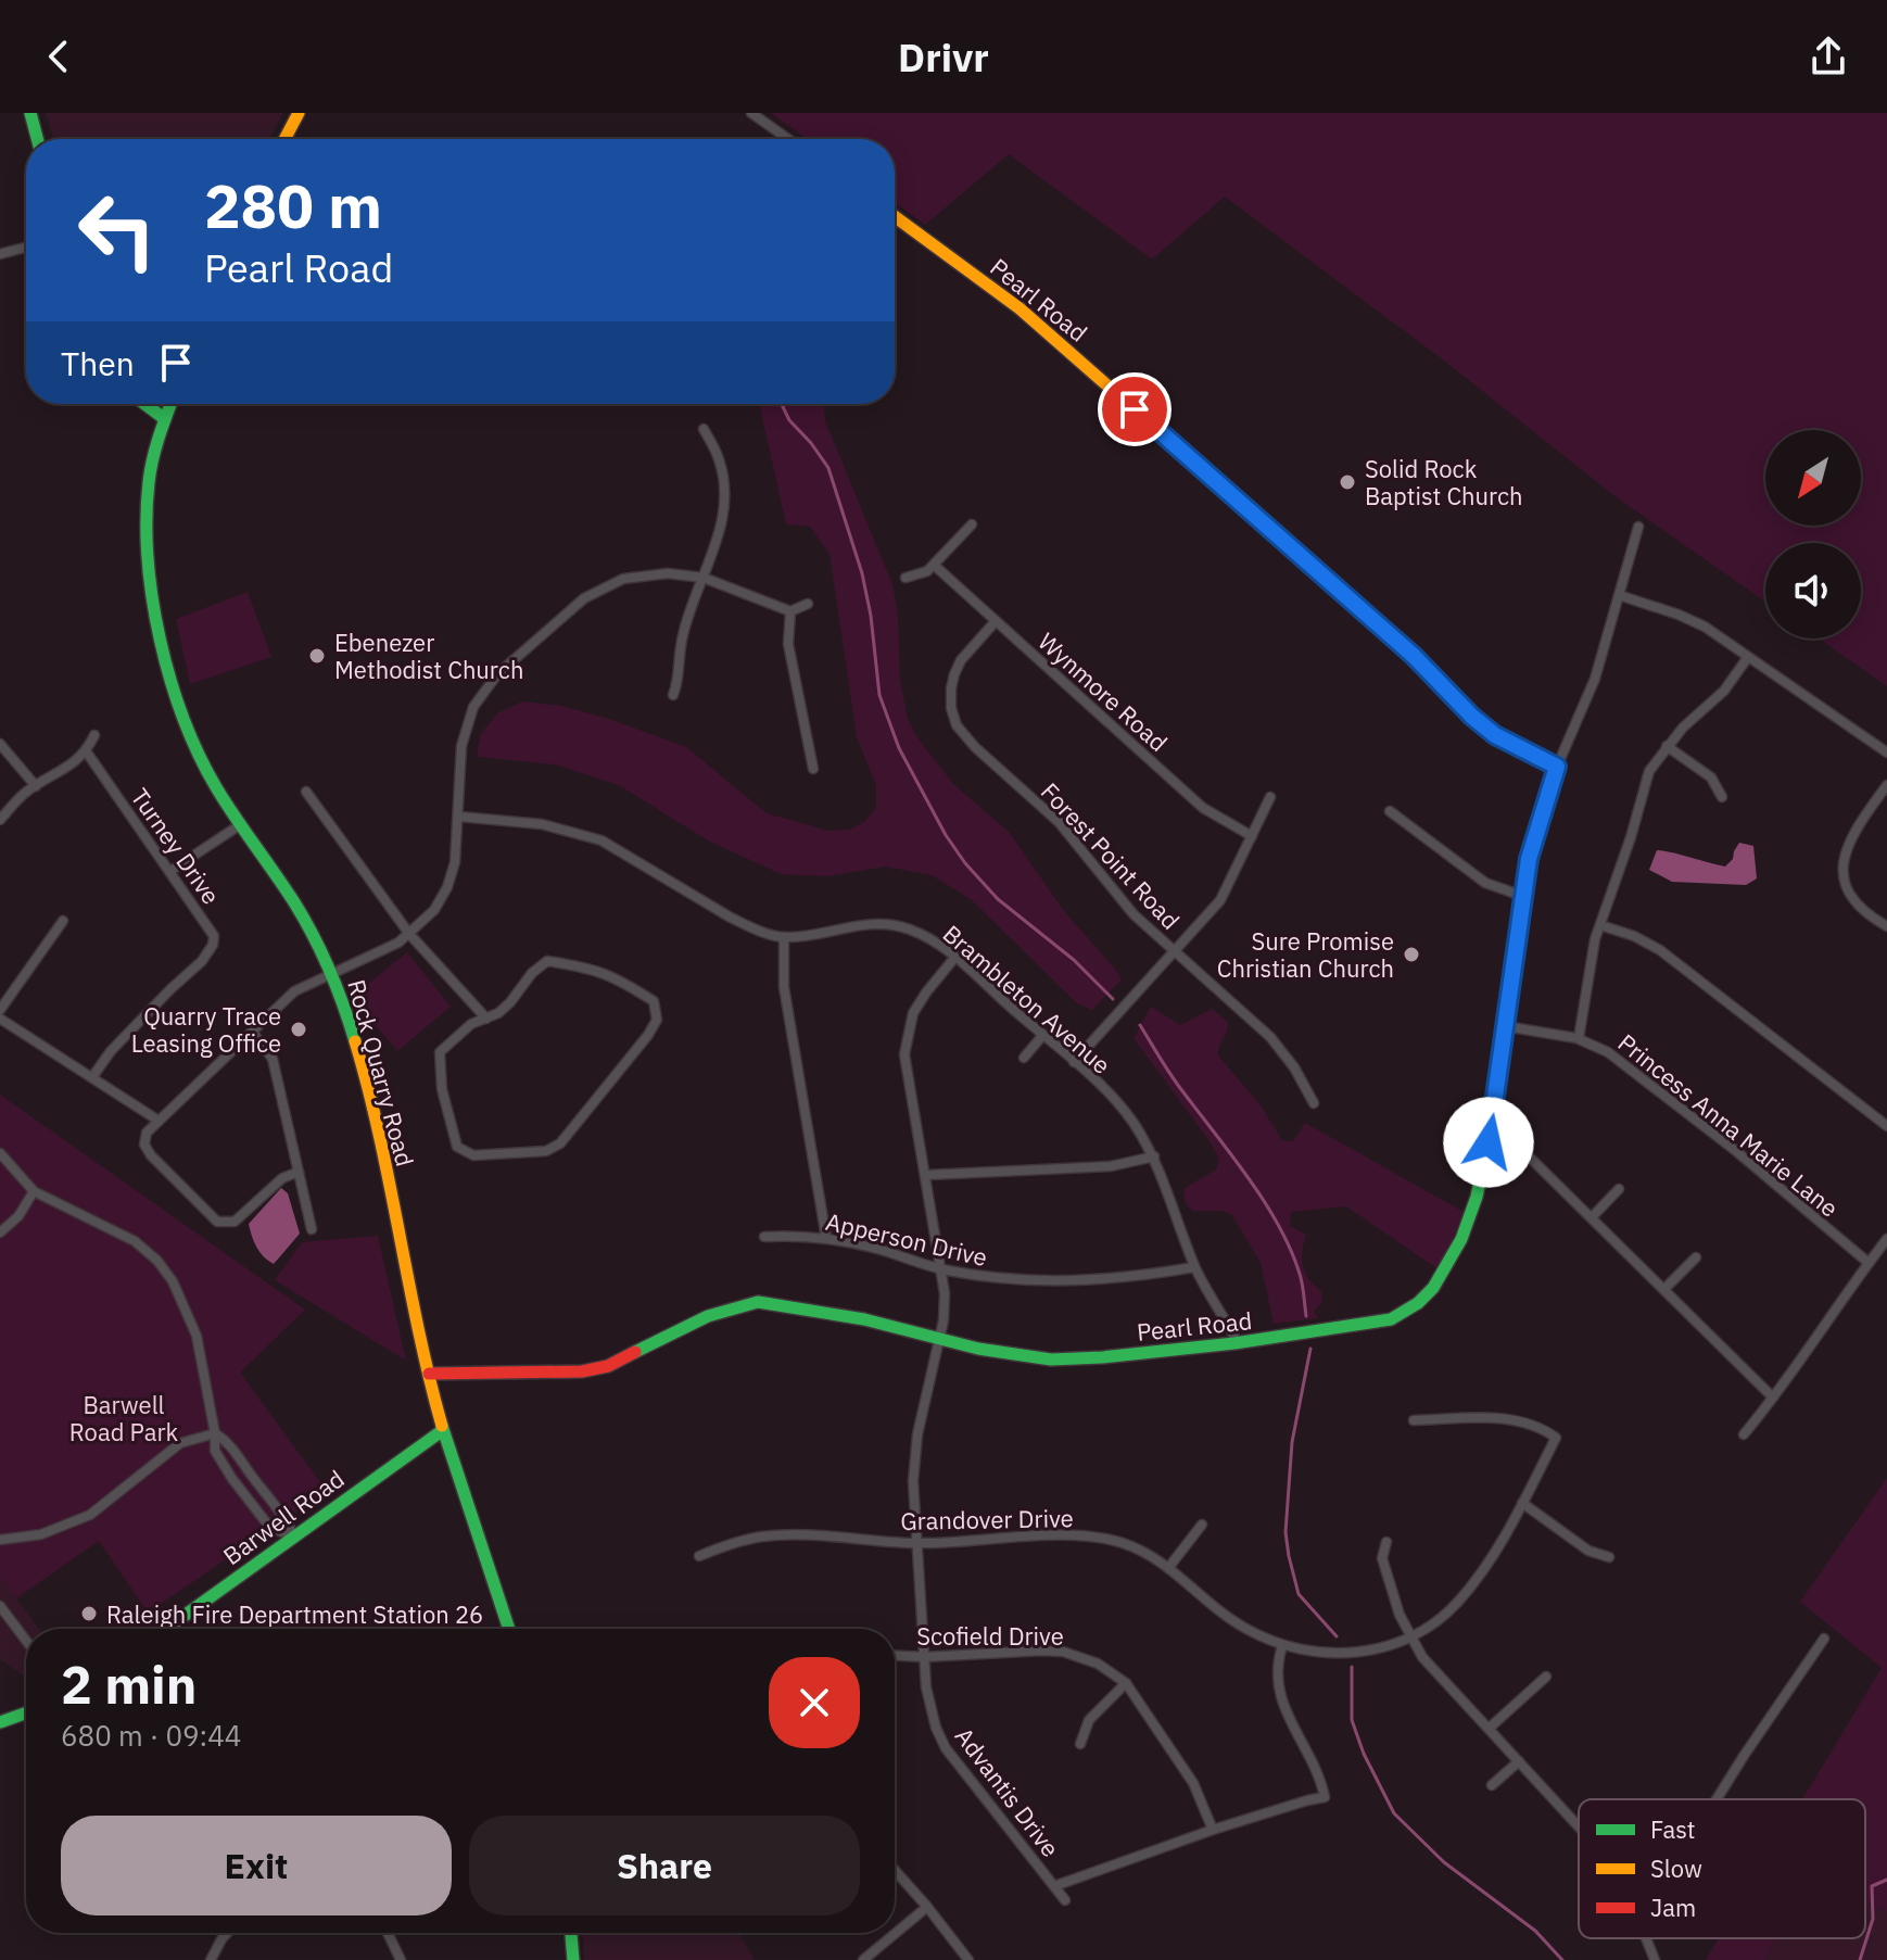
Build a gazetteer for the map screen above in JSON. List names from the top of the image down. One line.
{"streets":{"street":["Pearl Road","Wynmore Road","Turney Drive","Forest Point Road","Brambleton Avenue","Rock Quarry Road","Princess Anna Marie Lane","Apperson Drive","Barwell Road","Grandover Drive","Scofield Drive","Advantis Drive"]},"crossings":[["Pearl Road","Brambleton Avenue"],["Pearl Road","Rock Quarry Road"],["Pearl Road","Princess Anna Marie Lane"],["Pearl Road","Advantis Drive"],["Wynmore Road","Forest Point Road"],["Brambleton Avenue","Apperson Drive"],["Brambleton Avenue","Advantis Drive"],["Rock Quarry Road","Barwell Road"],["Apperson Drive","Advantis Drive"],["Grandover Drive","Advantis Drive"],["Scofield Drive","Advantis Drive"]],"parks":["Barwell Road Park"],"places":["Solid Rock Baptist Church","Ebenezer Methodist Church","Sure Promise Christian Church","Quarry Trace Leasing Office","Raleigh Fire Department Station 26"],"legend":["Fast","Slow","Jam"],"north":"bottom left","page":{"header":"Drivr","turn":["280 m","Pearl Road"],"then":"Then","heading":["2 min","680 m · 09:44"],"buttons":["Exit","Share"]}}
